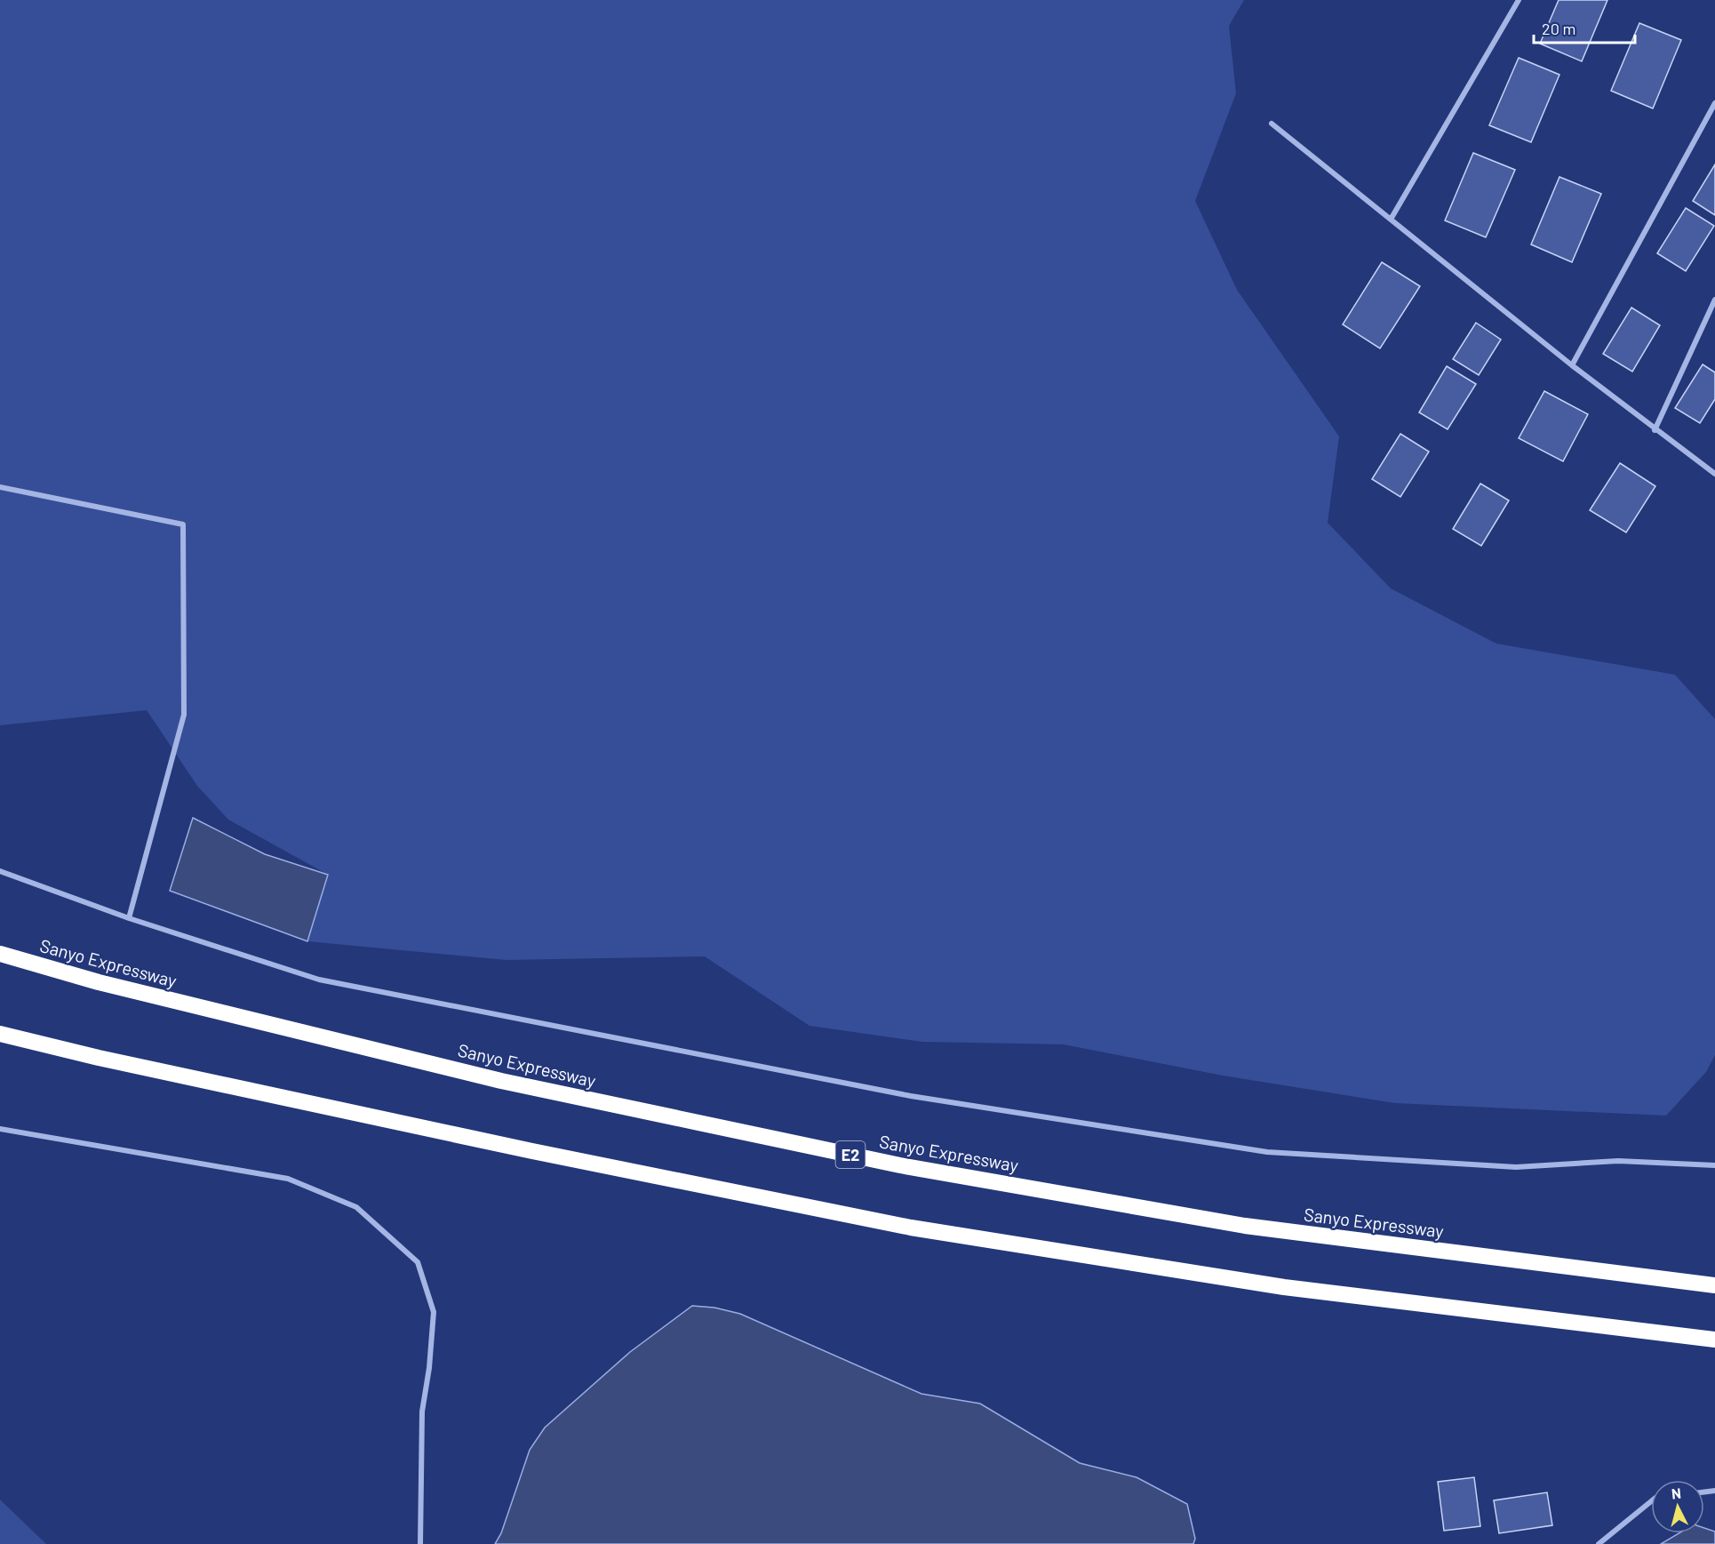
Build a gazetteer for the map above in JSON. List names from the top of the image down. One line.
{"streets":{"highway":["Sanyo Expressway","E2"]},"scale_bar":"20 m","north":"top"}
